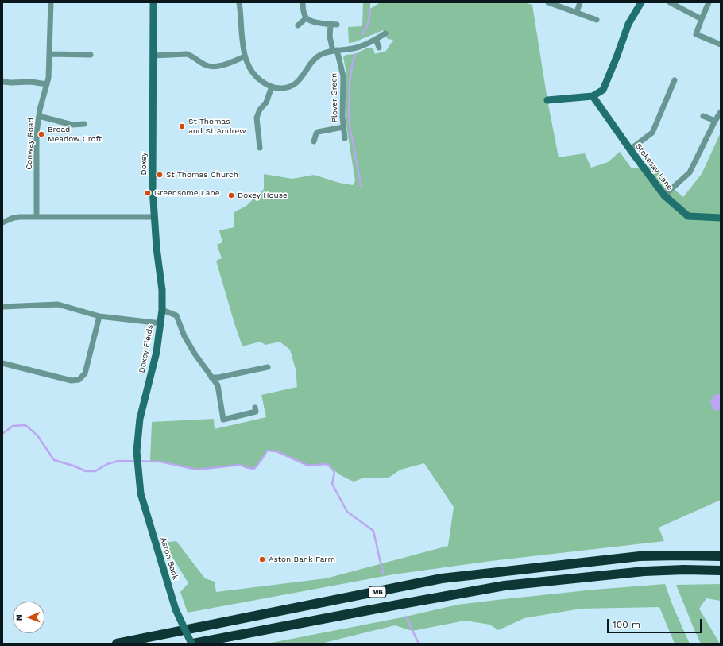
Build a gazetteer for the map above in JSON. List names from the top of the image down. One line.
{"streets":{"highway":["M6"],"street":["Plover Green","Conway Road","Doxey","Stokesay Lane","Doxey Fields","Aston Bank"]},"crossings":[["Doxey","Doxey Fields"],["Doxey Fields","Aston Bank"],["Aston Bank","M6"]],"places":["St Thomas and St Andrew","Broad Meadow Croft","St Thomas Church","Greensome Lane","Doxey House","Aston Bank Farm"],"scale_bar":"100 m","north":"left"}
